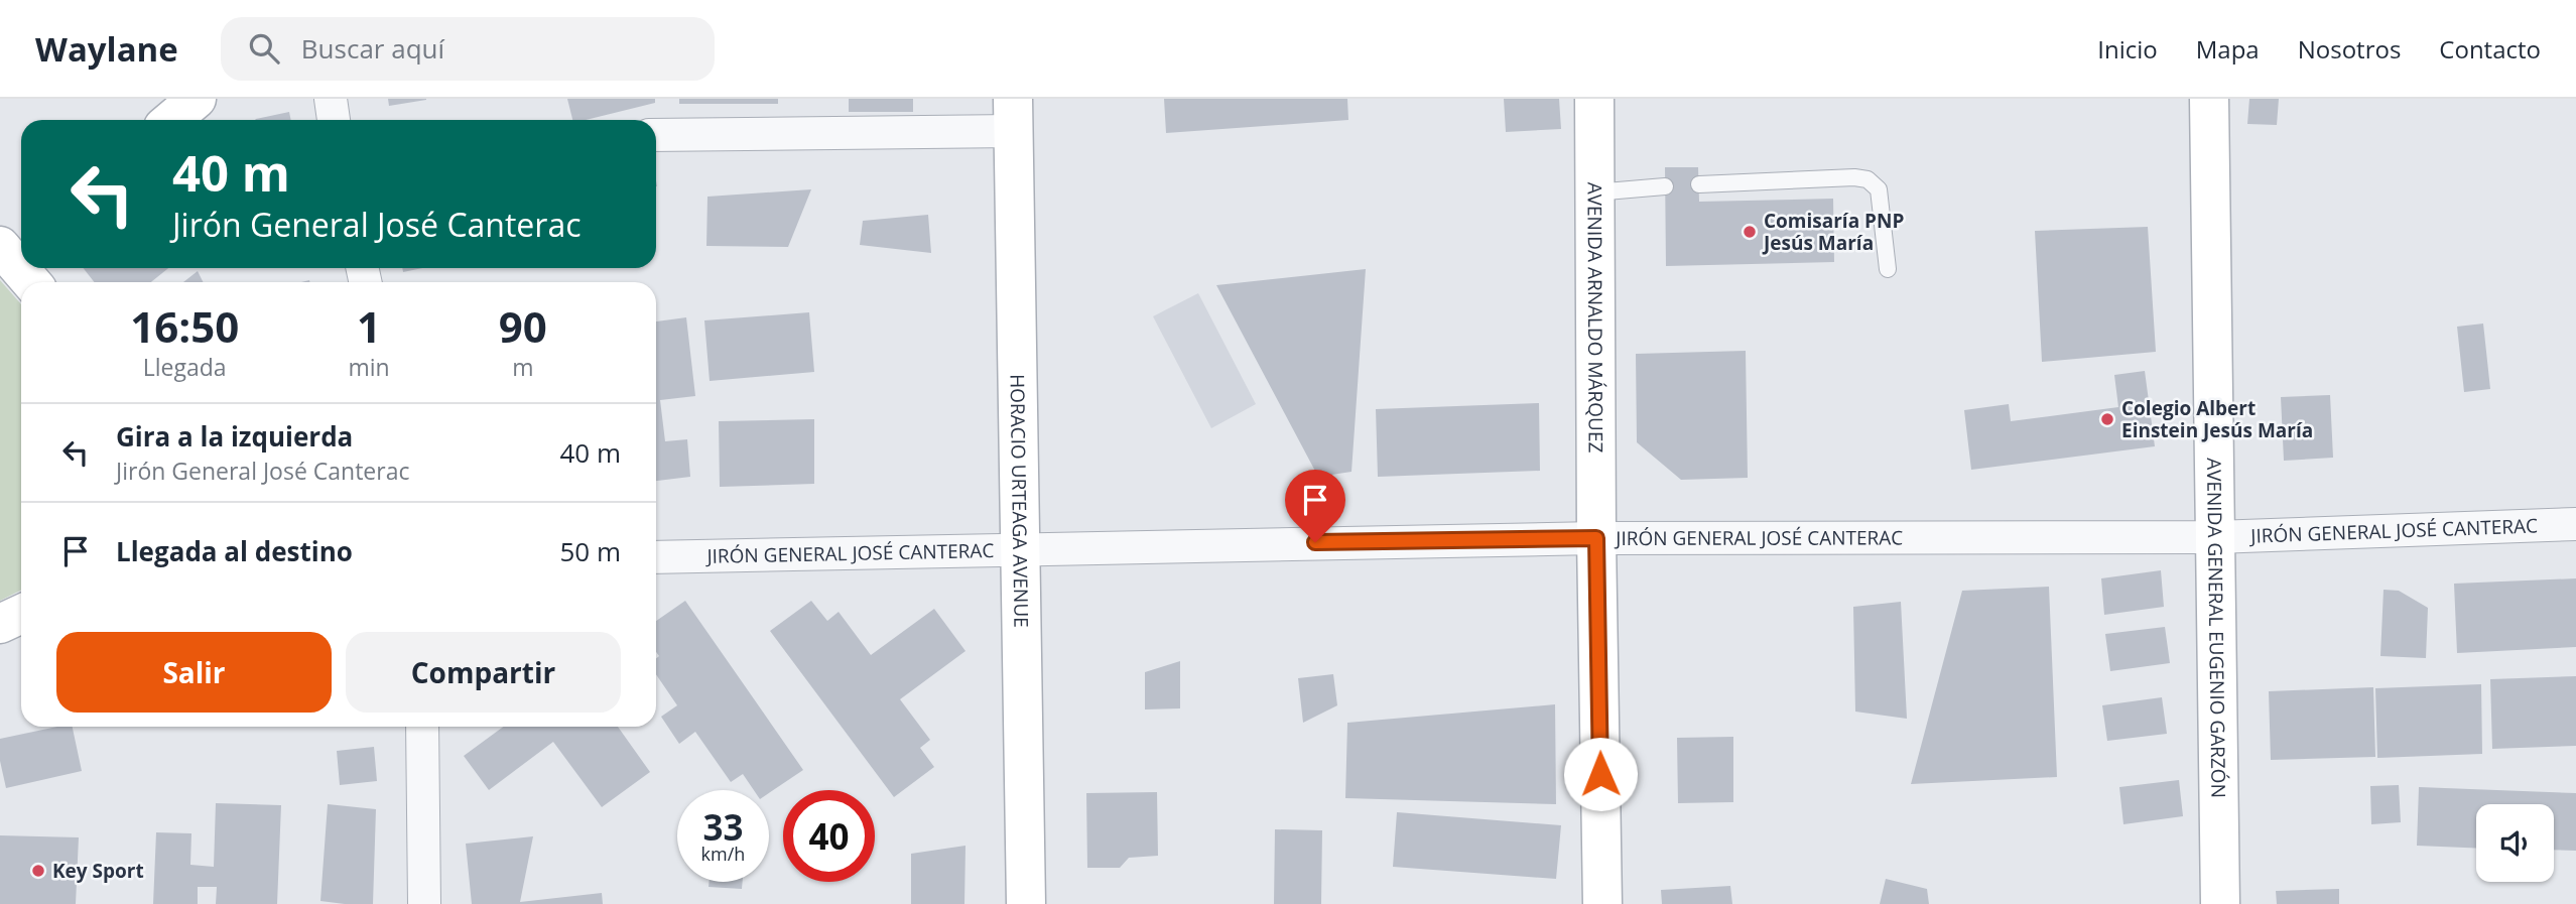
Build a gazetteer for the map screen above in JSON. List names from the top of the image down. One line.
{"streets":{"street":["AVENIDA ARNALDO MÁRQUEZ","HORACIO URTEAGA AVENUE","JIRÓN GENERAL JOSÉ CANTERAC","AVENIDA GENERAL EUGENIO GARZÓN"]},"crossings":[["AVENIDA ARNALDO MÁRQUEZ","JIRÓN GENERAL JOSÉ CANTERAC"],["HORACIO URTEAGA AVENUE","JIRÓN GENERAL JOSÉ CANTERAC"],["JIRÓN GENERAL JOSÉ CANTERAC","AVENIDA GENERAL EUGENIO GARZÓN"]],"places":["Comisaría PNP Jesús María","Colegio Albert Einstein Jesús María","Key Sport"],"page":{"header":"Waylane","search":"Buscar aquí","nav":["Inicio","Mapa","Nosotros","Contacto"],"turn":["40 m","Jirón General José Canterac"],"eta":["16:50","Llegada","1","min","90","m"],"list":[{"name":"Gira a la izquierda","note":"Jirón General José Canterac","value":"40 m"},{"name":"Llegada al destino","value":"50 m"}],"buttons":["Salir","Compartir"],"speed":"33 km/h","limit":"40"}}
